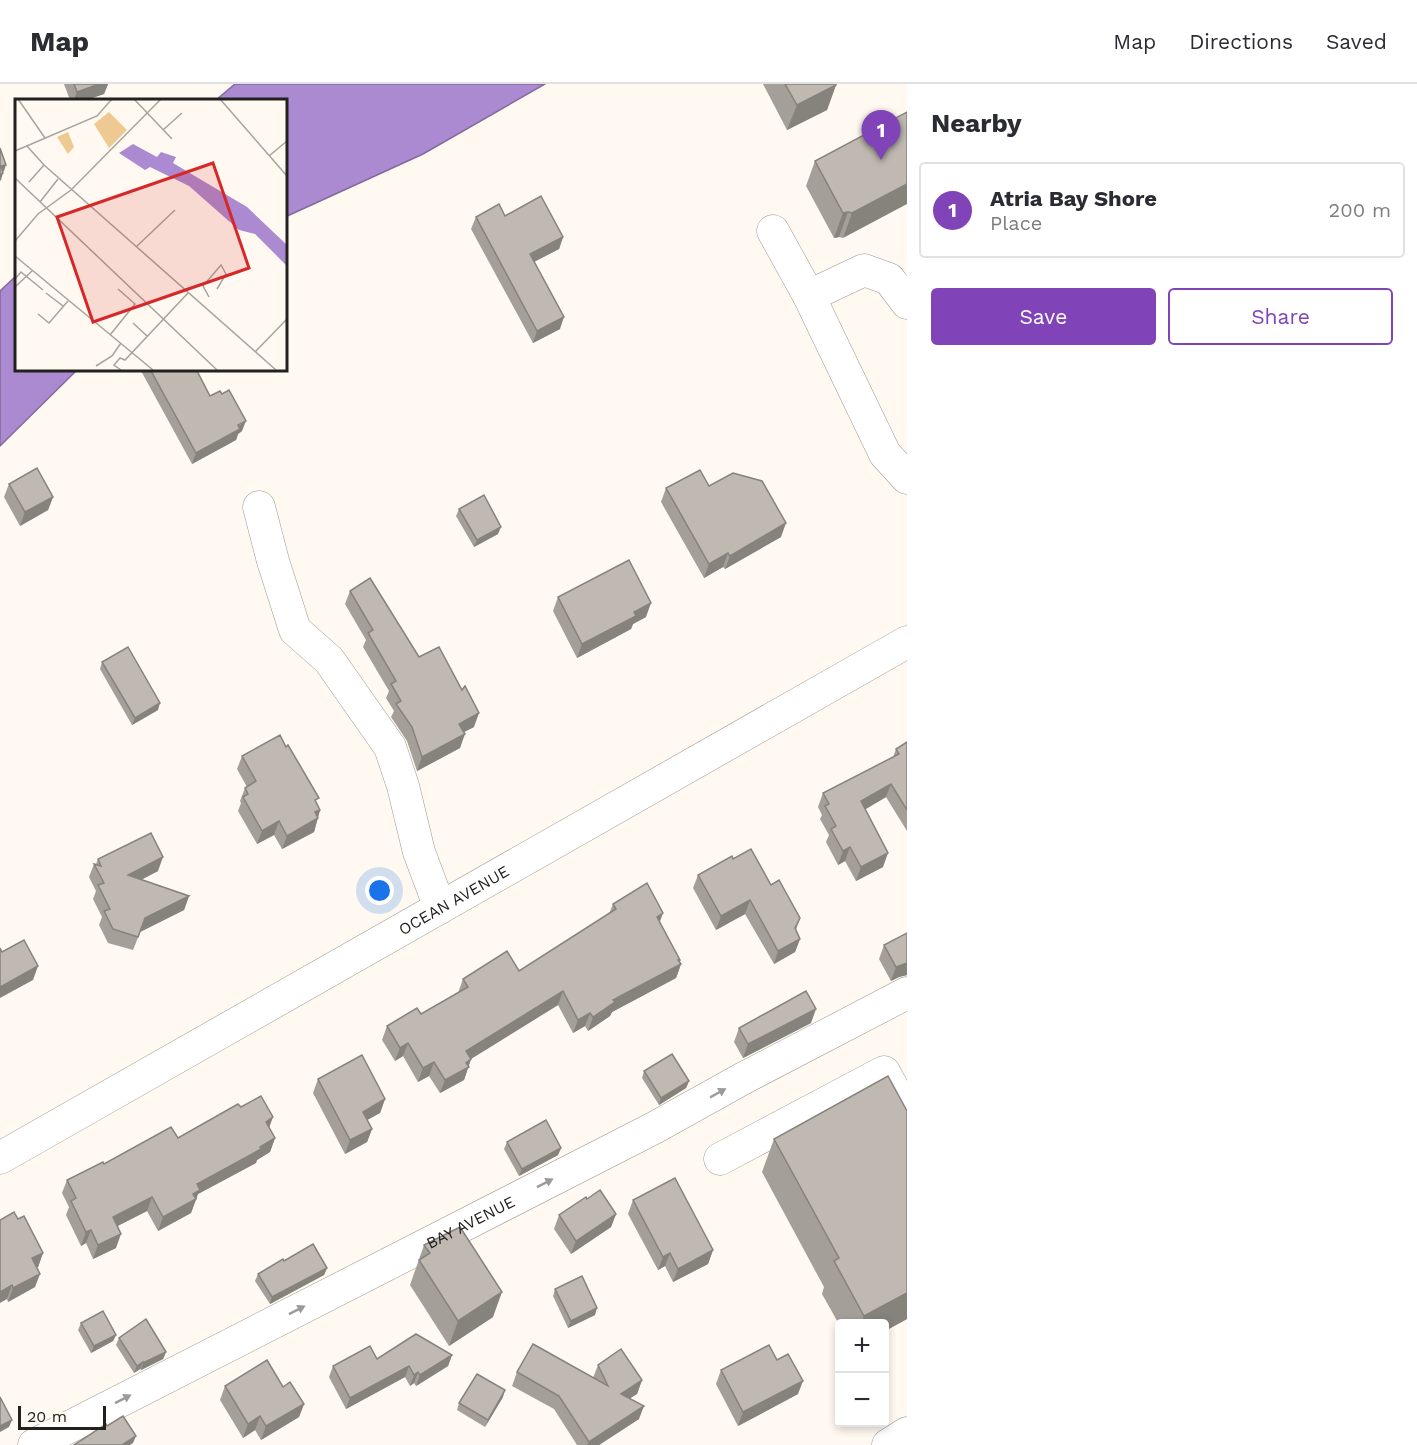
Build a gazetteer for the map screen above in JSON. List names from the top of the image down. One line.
{"streets":{"street":["OCEAN AVENUE","BAY AVENUE"]},"one_way":["BAY AVENUE"],"scale_bar":"20 m","page":{"header":"Map","nav":["Map","Directions","Saved"],"heading":"Nearby","pins":"1","list":[{"mark":"1","name":"Atria Bay Shore","note":"Place","value":"200 m"}],"buttons":["Save","Share"],"map_buttons":["+","−"],"scale":"20 m"}}
